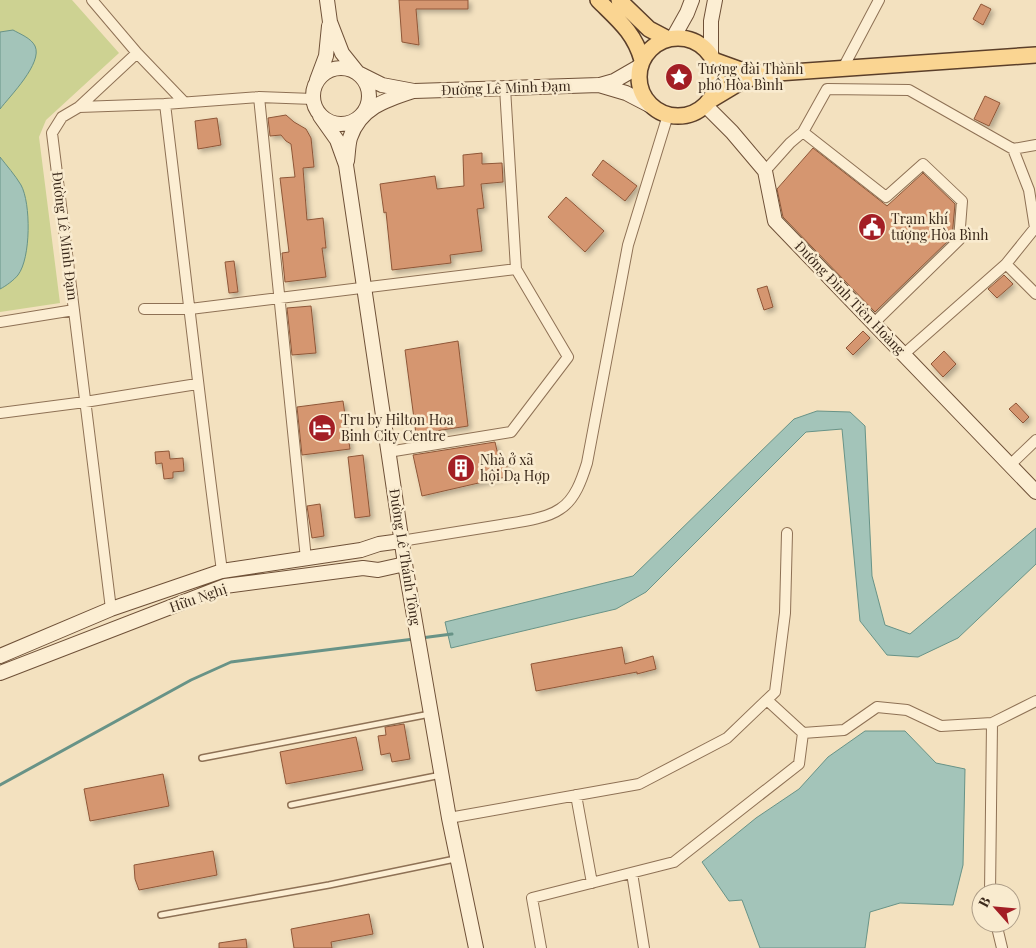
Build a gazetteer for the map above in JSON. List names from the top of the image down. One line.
{"streets":{"main road":["Đường Lê Minh Đạm","Đường Đinh Tiên Hoàng","Đường Lê Thánh Tông","Hữu Nghị"]},"crossings":[["Đường Lê Minh Đạm","Đường Đinh Tiên Hoàng"],["Đường Lê Minh Đạm","Hữu Nghị"],["Đường Lê Thánh Tông","Hữu Nghị"]],"places":{"place":["Tượng đài Thành phố Hòa Bình"],"public building":["Trạm khí tượng Hòa Bình"],"hotel":["Tru by Hilton Hoa Binh City Centre"],"building":["Nhà ở xã hội Dạ Hợp"]},"north":"top left"}
